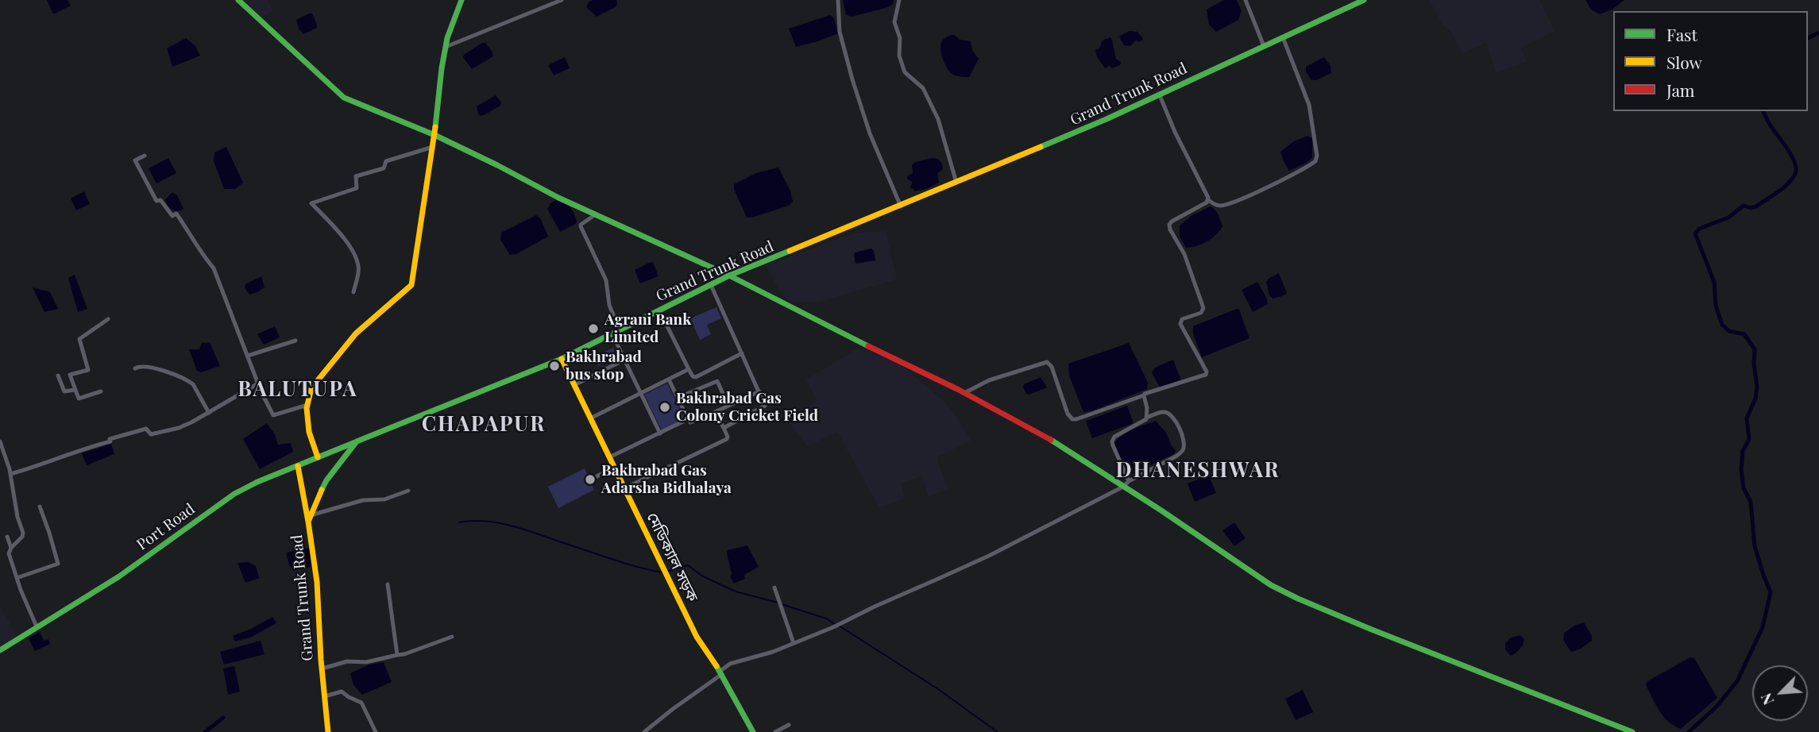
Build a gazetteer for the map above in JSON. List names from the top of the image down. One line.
{"streets":{"main road":["Grand Trunk Road","Port Road","মেডিক্যাল সড়ক"]},"crossings":[["Grand Trunk Road","Port Road"],["Grand Trunk Road","মেডিক্যাল সড়ক"]],"districts":["BALUTUPA","CHAPAPUR","DHANESHWAR"],"places":["Agrani Bank Limited","Bakhrabad bus stop","Bakhrabad Gas Colony Cricket Field","Bakhrabad Gas Adarsha Bidhalaya"],"legend":["Fast","Slow","Jam"],"north":"bottom left"}
